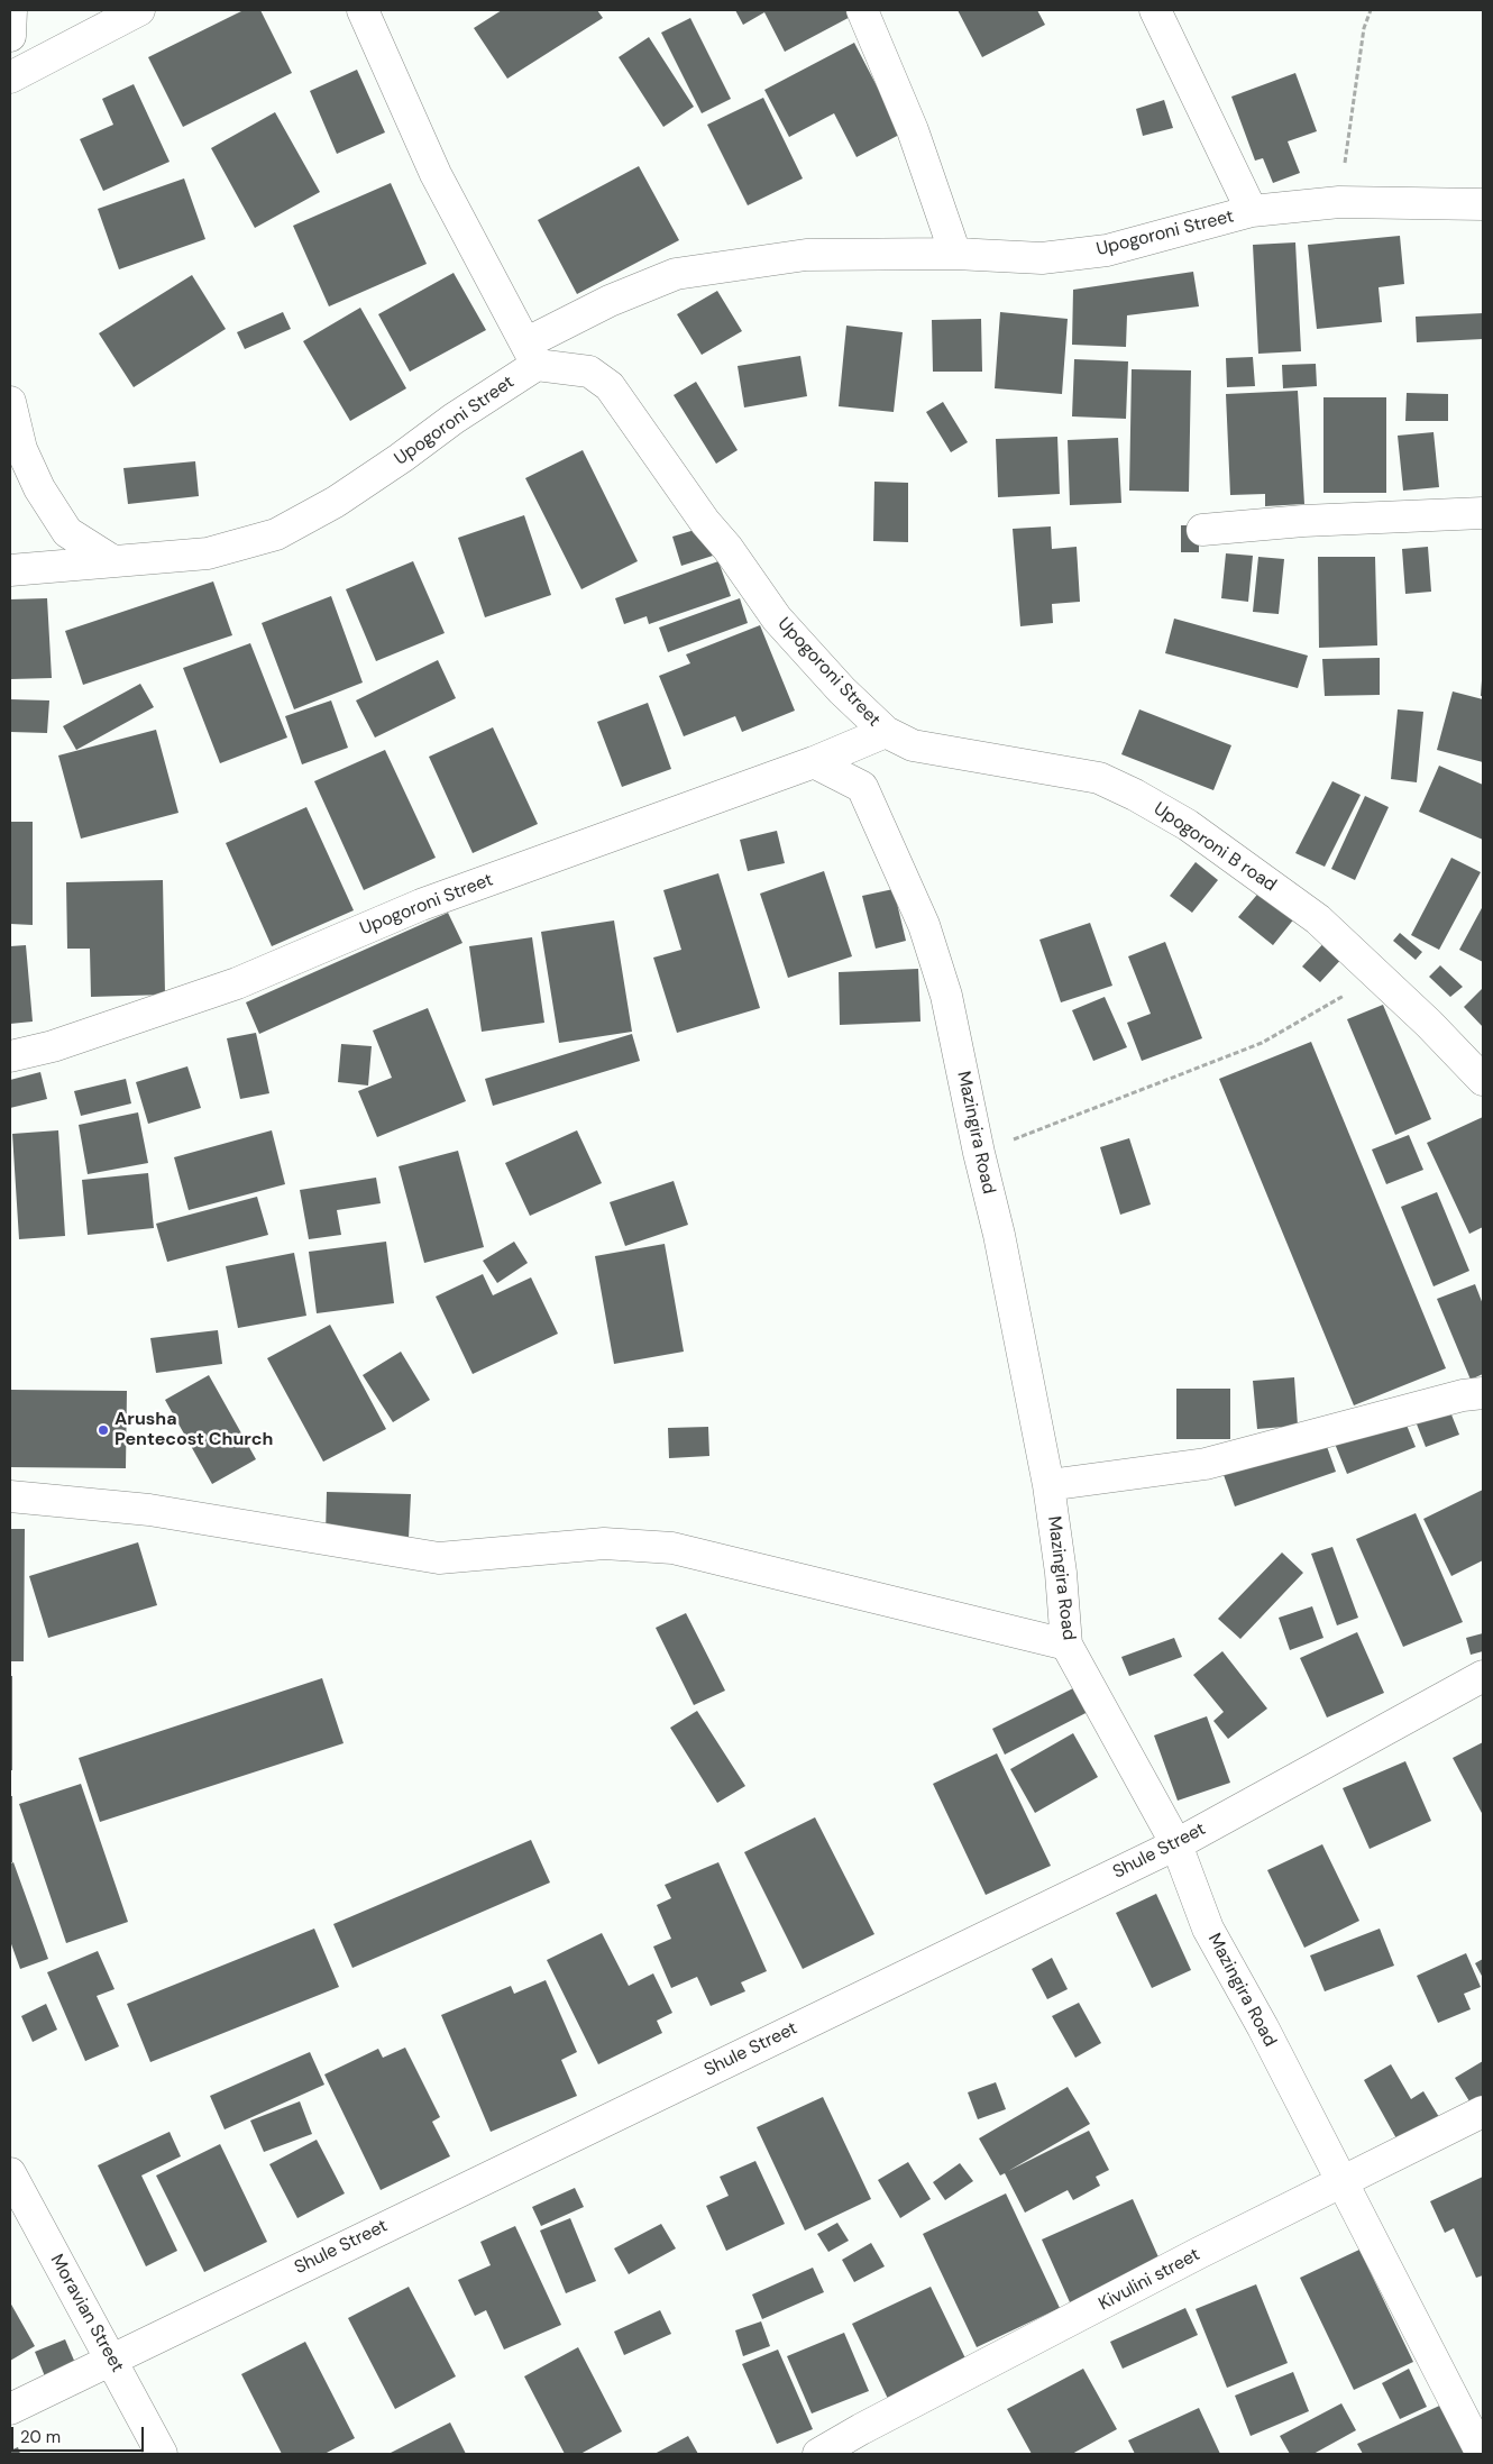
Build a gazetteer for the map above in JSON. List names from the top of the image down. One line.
{"streets":{"street":["Upogoroni Street","Upogoroni B road","Mazingira Road","Shule Street","Kivulini street","Moravian Street"]},"crossings":[["Upogoroni Street","Upogoroni B road"],["Upogoroni Street","Mazingira Road"],["Mazingira Road","Shule Street"],["Mazingira Road","Kivulini street"],["Shule Street","Moravian Street"]],"places":["Arusha Pentecost Church"],"scale_bar":"20 m"}
